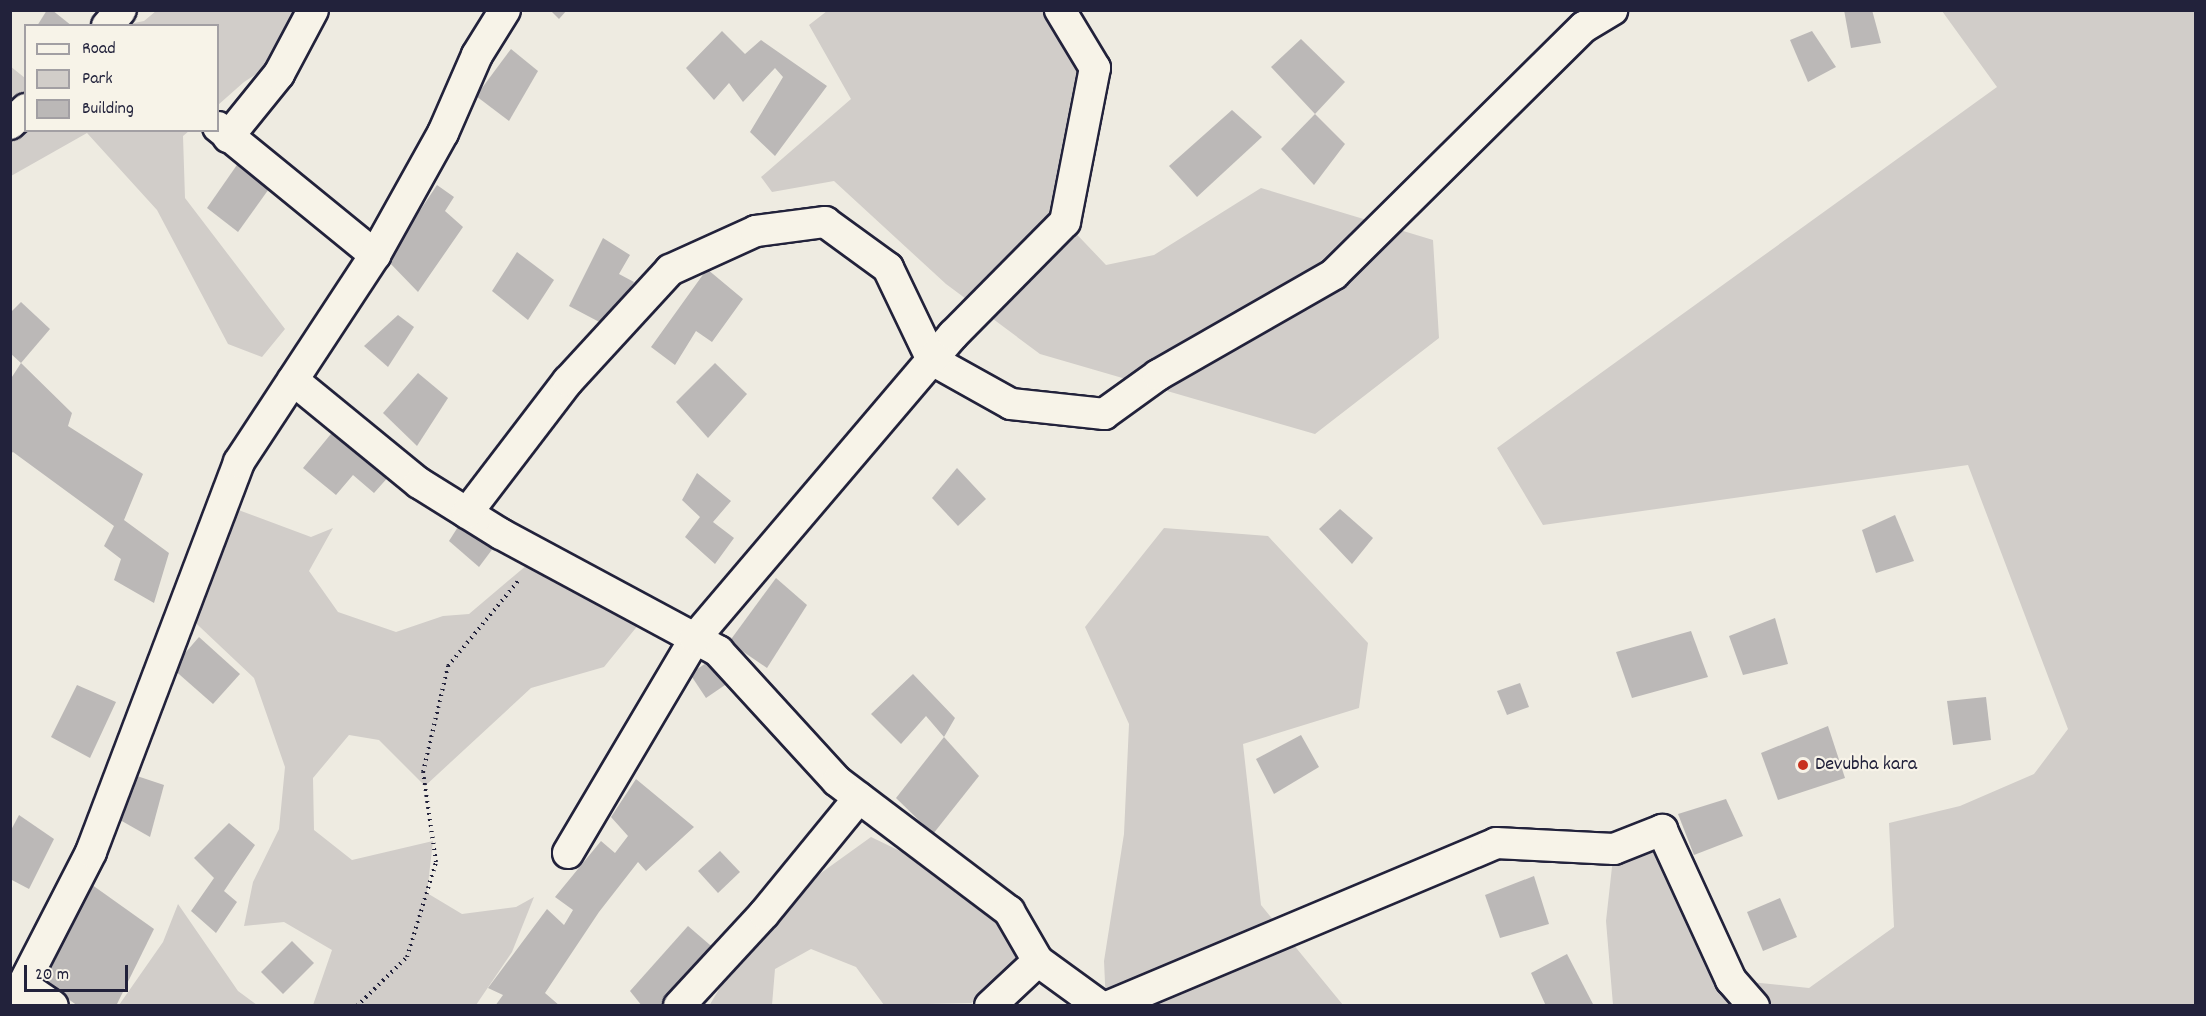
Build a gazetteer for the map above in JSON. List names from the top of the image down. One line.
{"places":["Devubha kara"],"legend":["Road","Park","Building"],"scale_bar":"20 m"}
